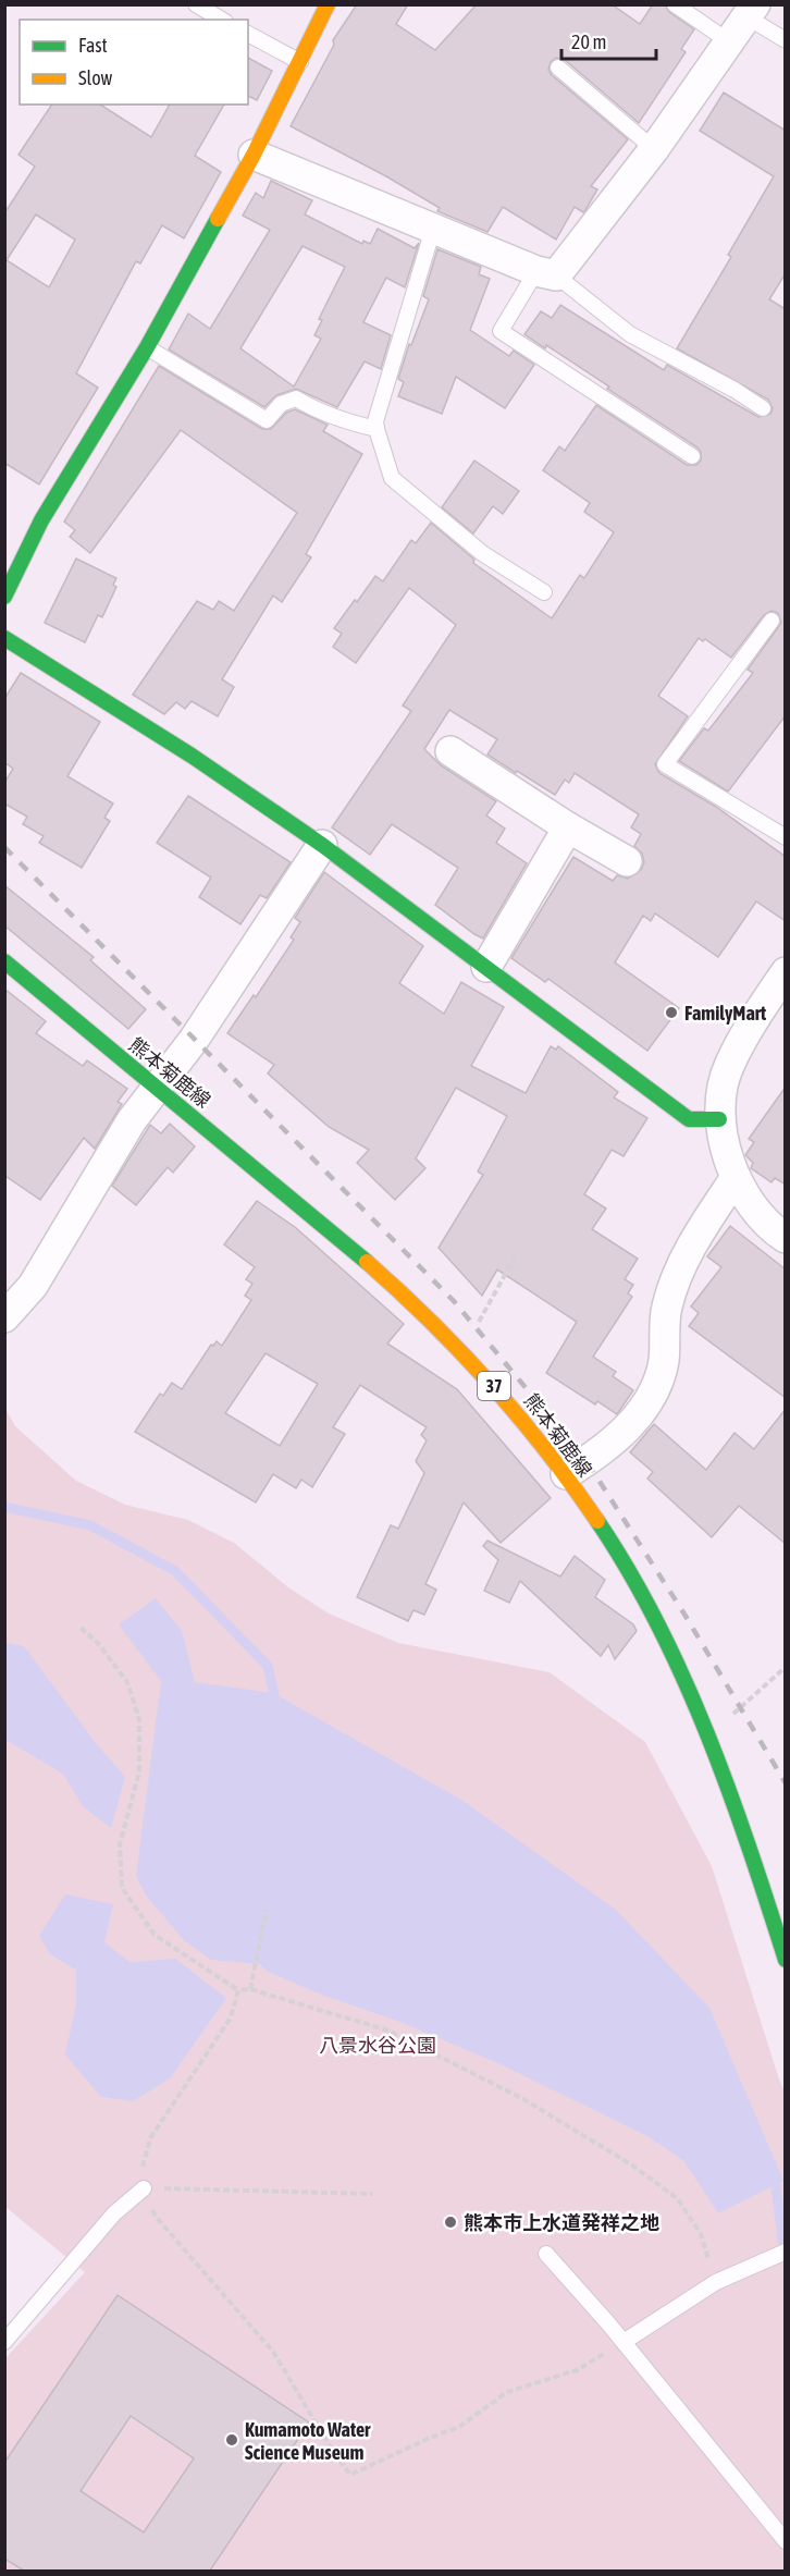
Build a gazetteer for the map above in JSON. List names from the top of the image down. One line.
{"streets":{"street":["熊本菊鹿線","37"]},"parks":["八景水谷公園"],"places":["FamilyMart","熊本市上水道発祥之地","Kumamoto Water Science Museum"],"legend":["Fast","Slow"],"scale_bar":"20 m"}
